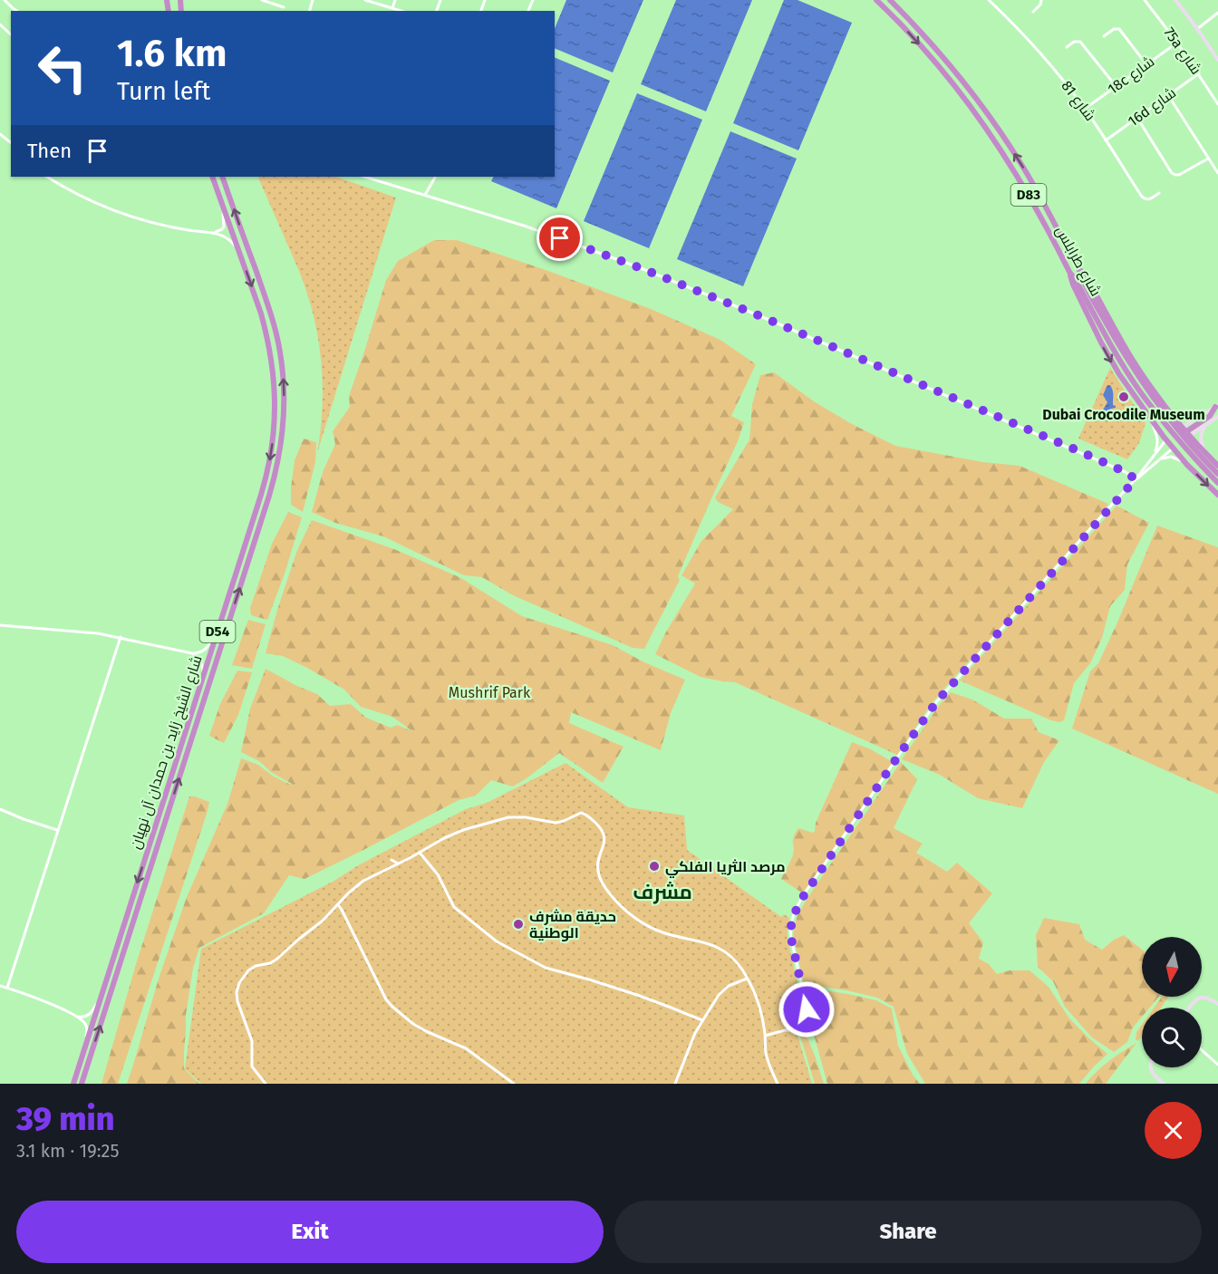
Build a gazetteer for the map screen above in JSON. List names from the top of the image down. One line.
{"streets":{"highway":["D83","شارع طرابلس","D54","شارع الشيخ زايد بن حمدان آل نهيان"],"street":["75a شارع","18c شارع","شارع 81","16d شارع"]},"crossings":[["75a شارع","18c شارع"],["75a شارع","16d شارع"],["18c شارع","شارع 81"],["شارع 81","16d شارع"]],"districts":["مشرف"],"parks":["Mushrif Park"],"places":["Dubai Crocodile Museum","مرصد الثريا الفلكي","حديقة مشرف الوطنية"],"north":"bottom","page":{"turn":["1.6 km","Turn left"],"then":"Then","heading":["39 min","3.1 km · 19:25"],"buttons":["Exit","Share"]}}
